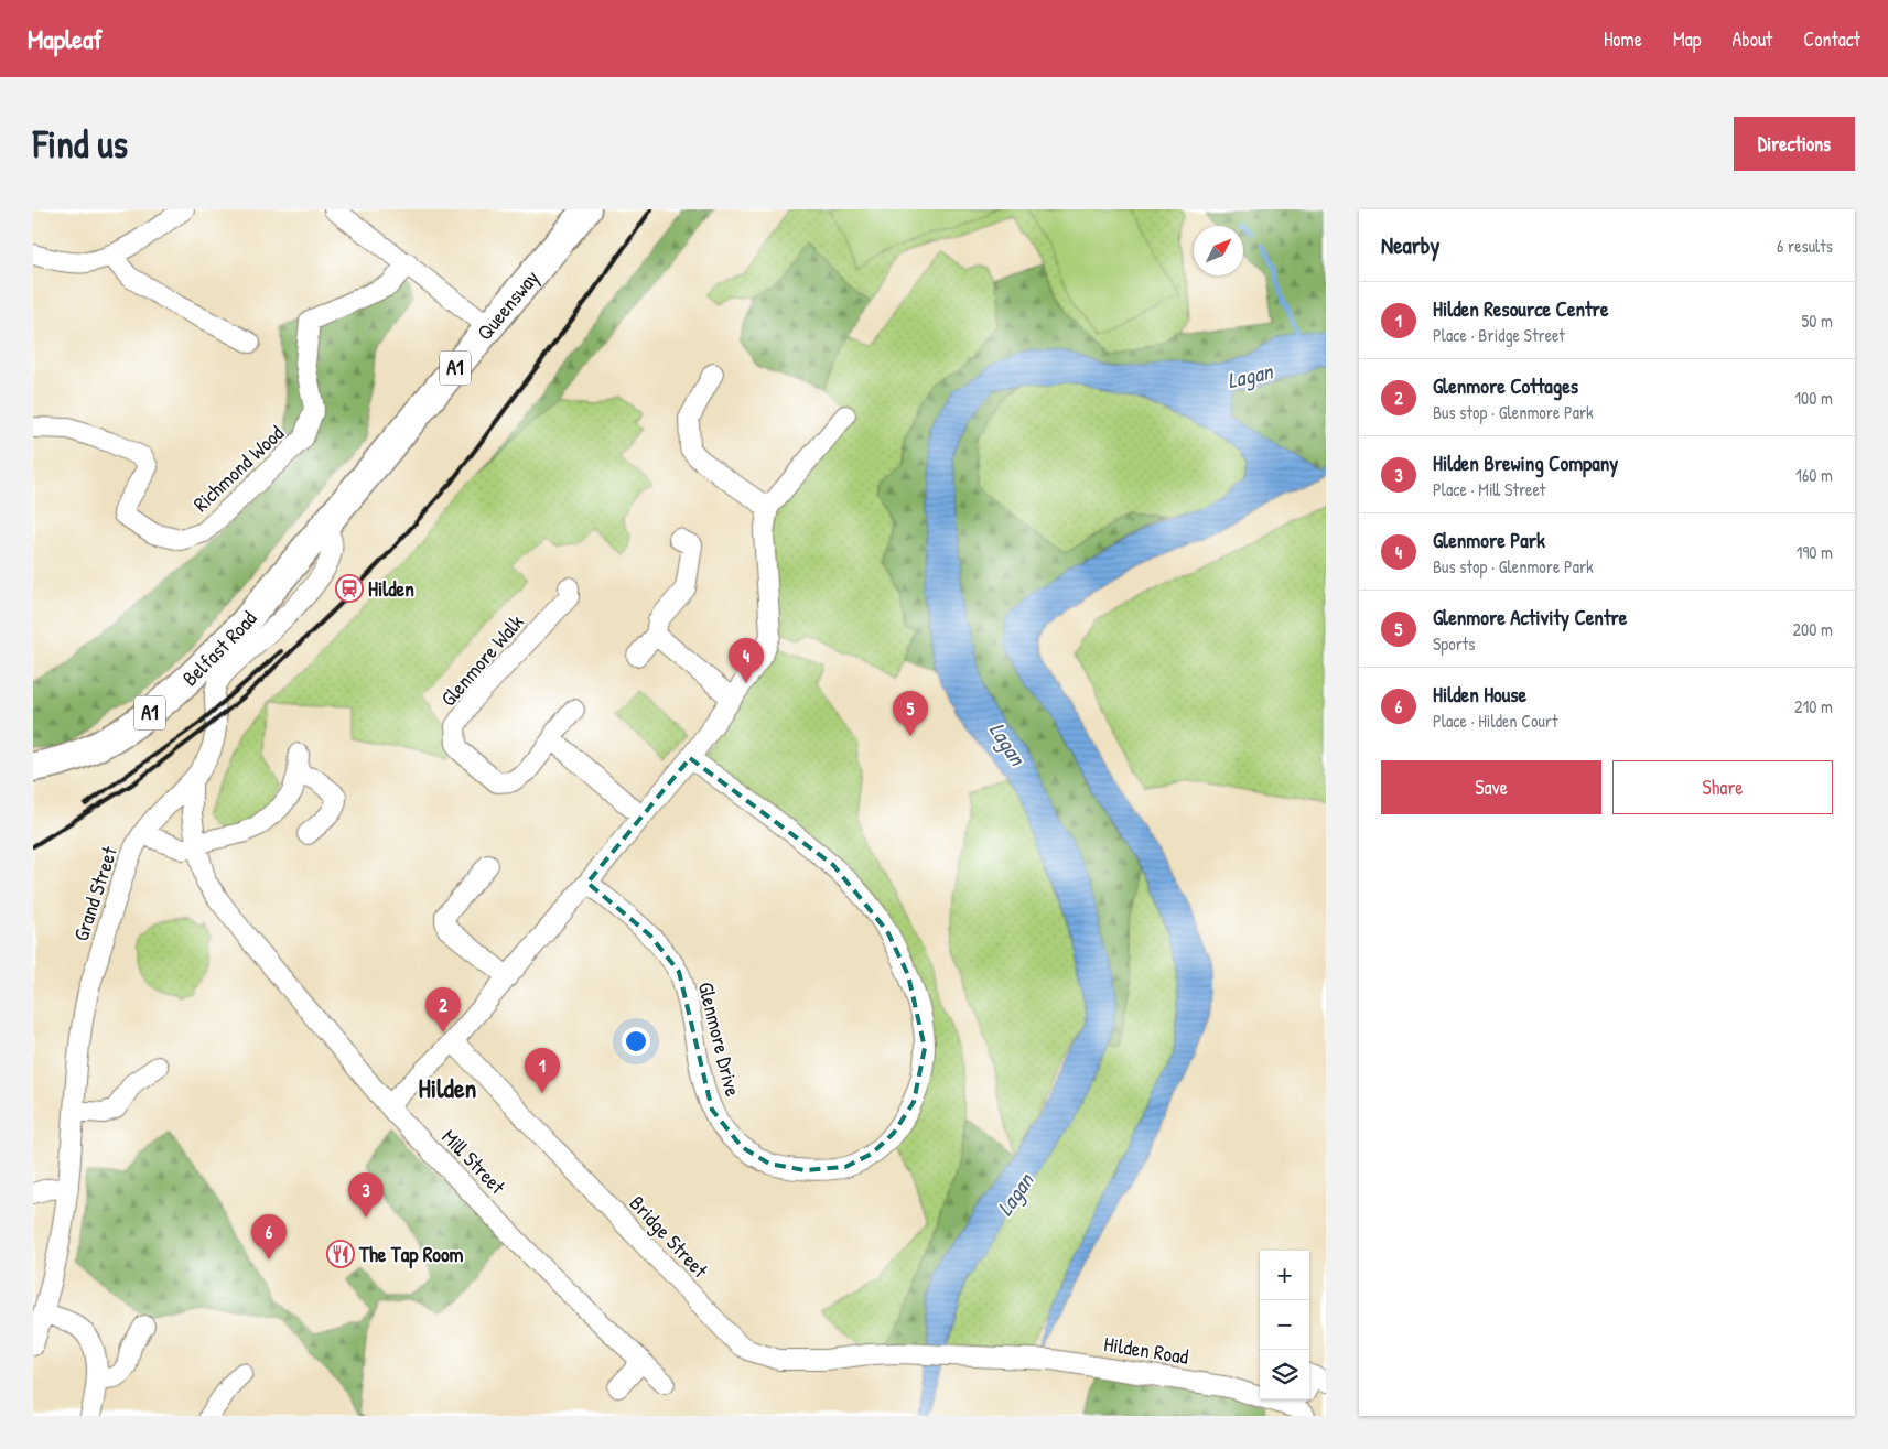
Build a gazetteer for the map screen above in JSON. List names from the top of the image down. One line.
{"streets":{"highway":["Queensway","A1","Belfast Road"],"street":["Richmond Wood","Glenmore Walk","Grand Street","Glenmore Drive","Mill Street","Bridge Street","Hilden Road"]},"crossings":[["Queensway","Belfast Road"],["Queensway","Grand Street"],["Belfast Road","Grand Street"],["Grand Street","Mill Street"],["Bridge Street","Hilden Road"]],"districts":["Hilden"],"water":["Lagan"],"places":{"station":["Hilden"],"restaurant":["The Tap Room"]},"north":"top right","page":{"header":"Mapleaf","nav":["Home","Map","About","Contact"],"buttons":["Directions",["Save","Share"]],"title":"Find us","heading":["Nearby","6 results"],"list":[{"mark":"1","name":"Hilden Resource Centre","note":"Place · Bridge Street","value":"50 m"},{"mark":"2","name":"Glenmore Cottages","note":"Bus stop · Glenmore Park","value":"100 m"},{"mark":"3","name":"Hilden Brewing Company","note":"Place · Mill Street","value":"160 m"},{"mark":"4","name":"Glenmore Park","note":"Bus stop · Glenmore Park","value":"190 m"},{"mark":"5","name":"Glenmore Activity Centre","note":"Sports","value":"200 m"},{"mark":"6","name":"Hilden House","note":"Place · Hilden Court","value":"210 m"}],"pins":["4","5","2","1","3","6"],"map_buttons":["+","−"]}}
